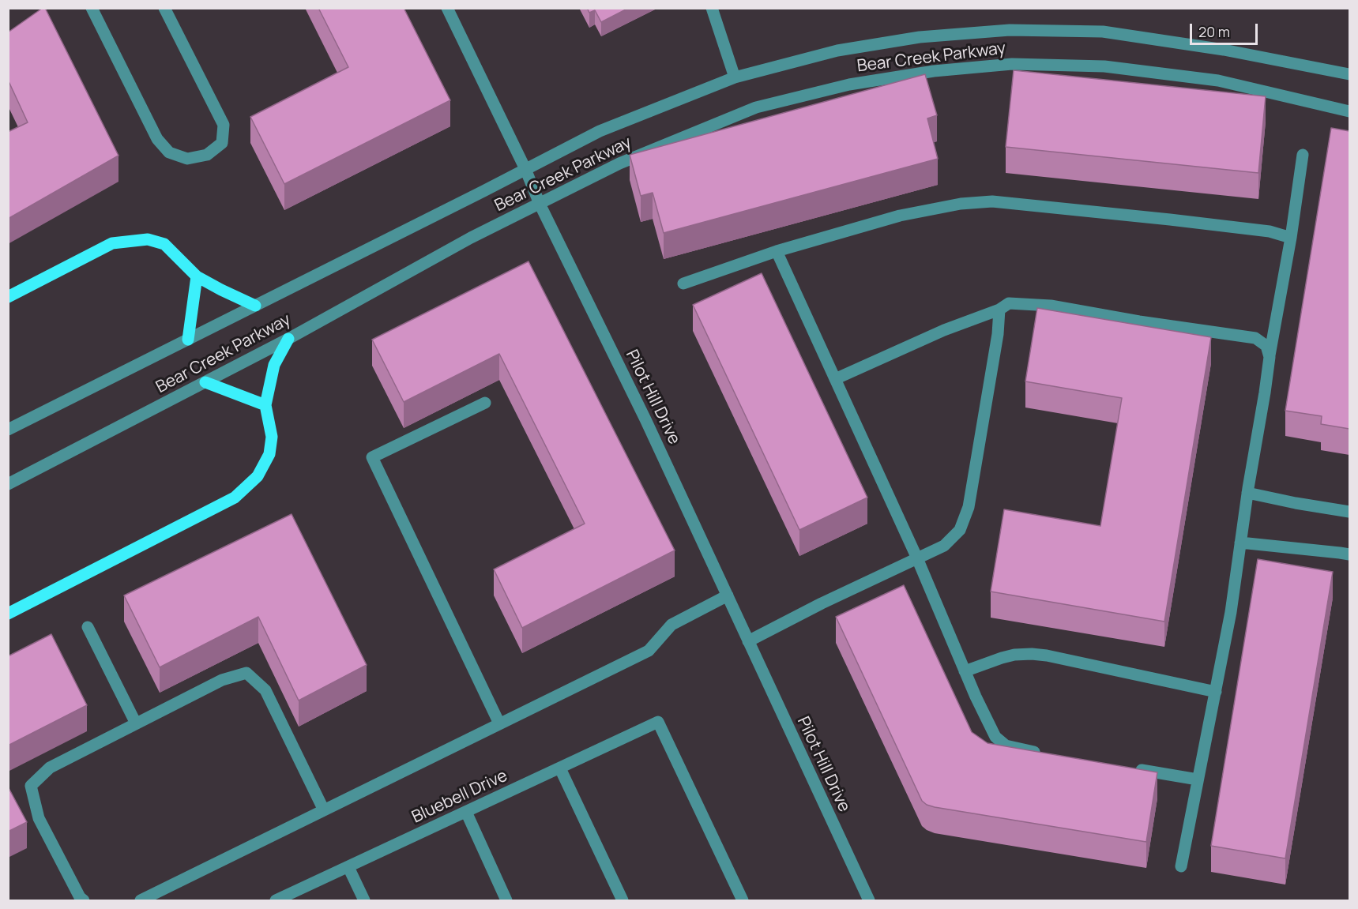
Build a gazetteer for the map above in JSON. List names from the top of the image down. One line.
{"streets":{"street":["Bear Creek Parkway","Pilot Hill Drive","Bluebell Drive"]},"crossings":[["Bear Creek Parkway","Pilot Hill Drive"]],"scale_bar":"20 m"}
